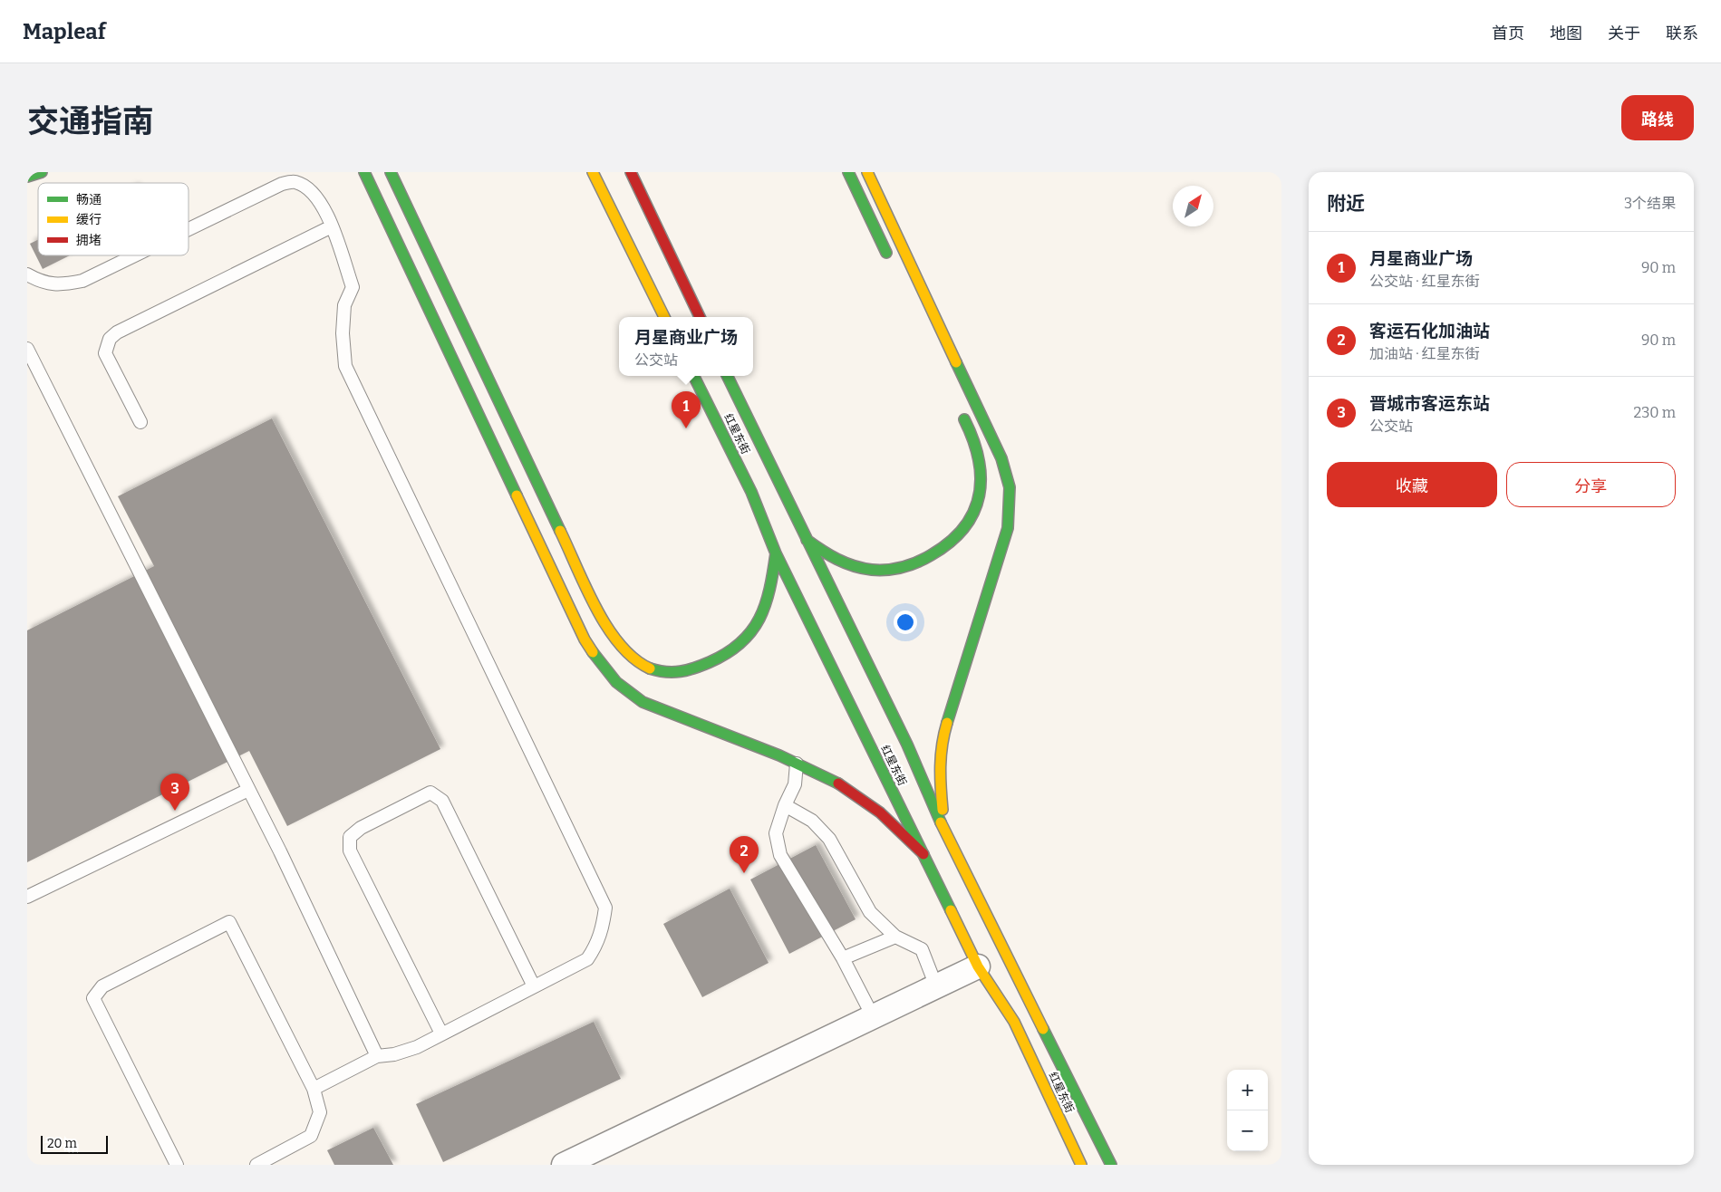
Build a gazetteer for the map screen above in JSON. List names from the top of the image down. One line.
{"streets":{"main road":["红星东街"]},"legend":["畅通","缓行","拥堵"],"scale_bar":"20 m","north":"top right","page":{"header":"Mapleaf","nav":["首页","地图","关于","联系"],"title":"交通指南","buttons":["路线",["收藏","分享"]],"heading":["附近","3个结果"],"list":[{"mark":"1","name":"月星商业广场","note":"公交站 · 红星东街","value":"90 m"},{"mark":"2","name":"客运石化加油站","note":"加油站 · 红星东街","value":"90 m"},{"mark":"3","name":"晋城市客运东站","note":"公交站","value":"230 m"}],"popup":["月星商业广场","公交站"],"pins":["1","3","2"],"map_buttons":["+","−"],"scale":"20 m"}}
